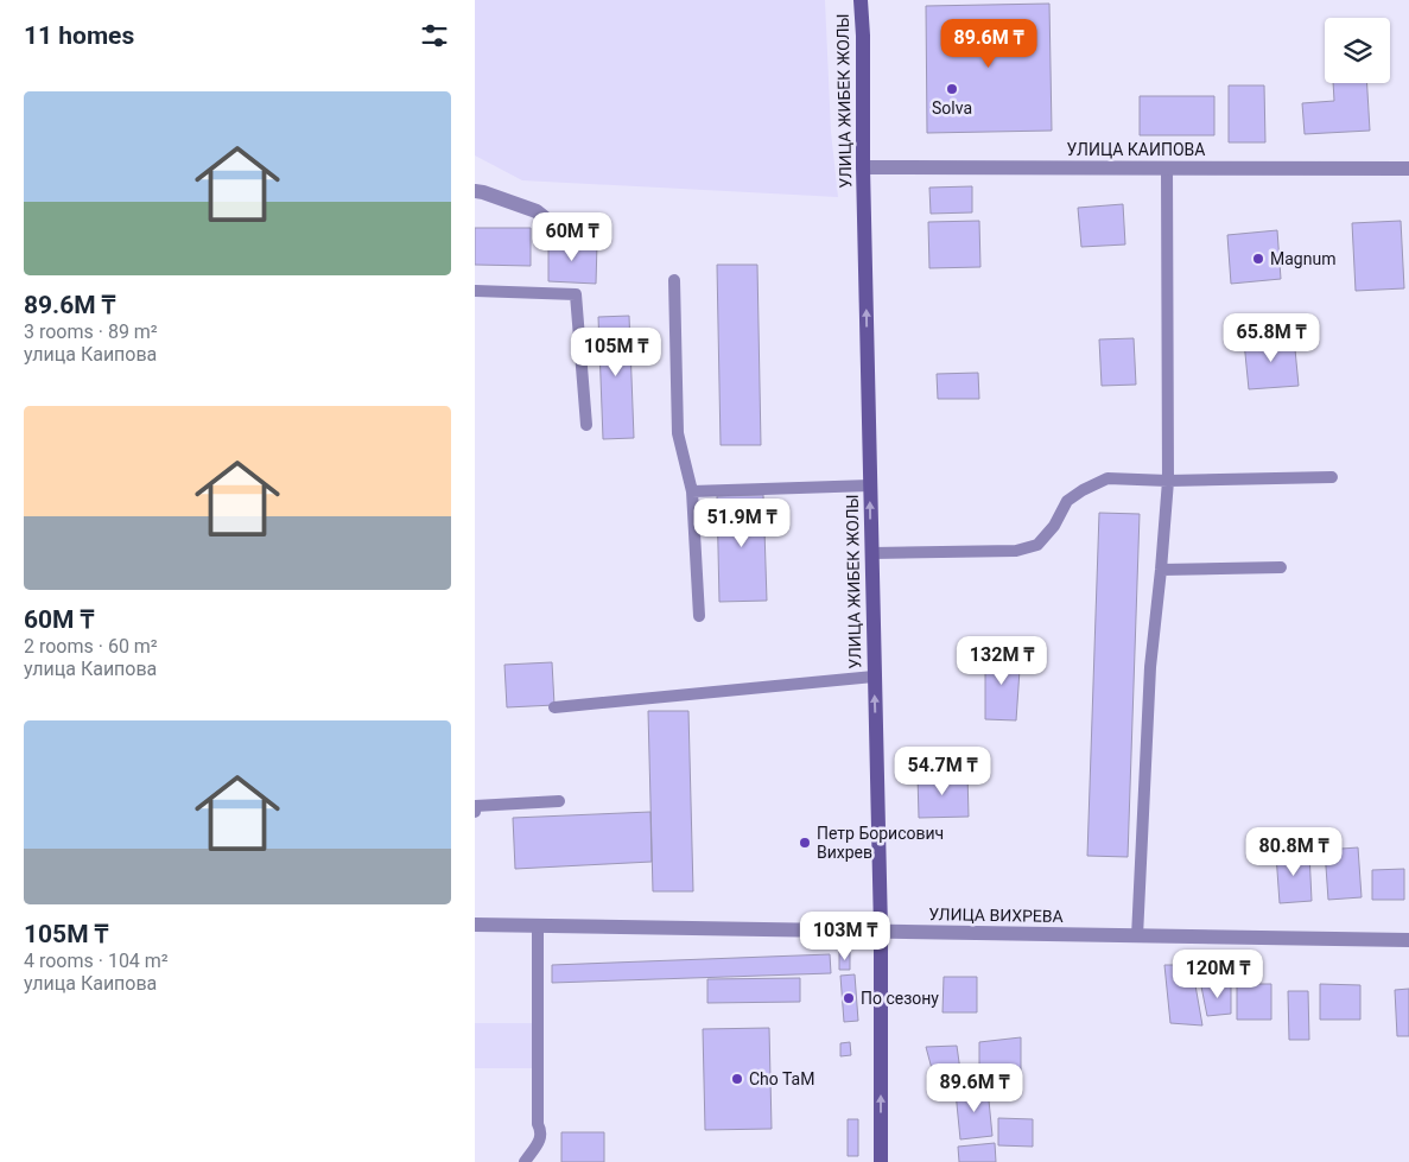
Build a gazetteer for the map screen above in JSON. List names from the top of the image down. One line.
{"streets":{"main road":["УЛИЦА ЖИБЕК ЖОЛЫ"],"street":["УЛИЦА КАИПОВА","УЛИЦА ВИХРЕВА"]},"crossings":[["УЛИЦА ЖИБЕК ЖОЛЫ","УЛИЦА КАИПОВА"],["УЛИЦА ЖИБЕК ЖОЛЫ","УЛИЦА ВИХРЕВА"]],"one_way":["УЛИЦА ЖИБЕК ЖОЛЫ"],"places":["Solva","Magnum","Петр Борисович Вихрев","По сезону","Cho TaM"],"page":{"heading":"11 homes","price":["89.6M ₸","60M ₸","65.8M ₸","105M ₸","51.9M ₸","132M ₸","54.7M ₸","80.8M ₸","103M ₸","120M ₸","89.6M ₸"],"list":[{"name":"89.6M ₸","note":"3 rooms · 89 m² · улица Каипова"},{"name":"60M ₸","note":"2 rooms · 60 m² · улица Каипова"},{"name":"105M ₸","note":"4 rooms · 104 m² · улица Каипова"}]}}
